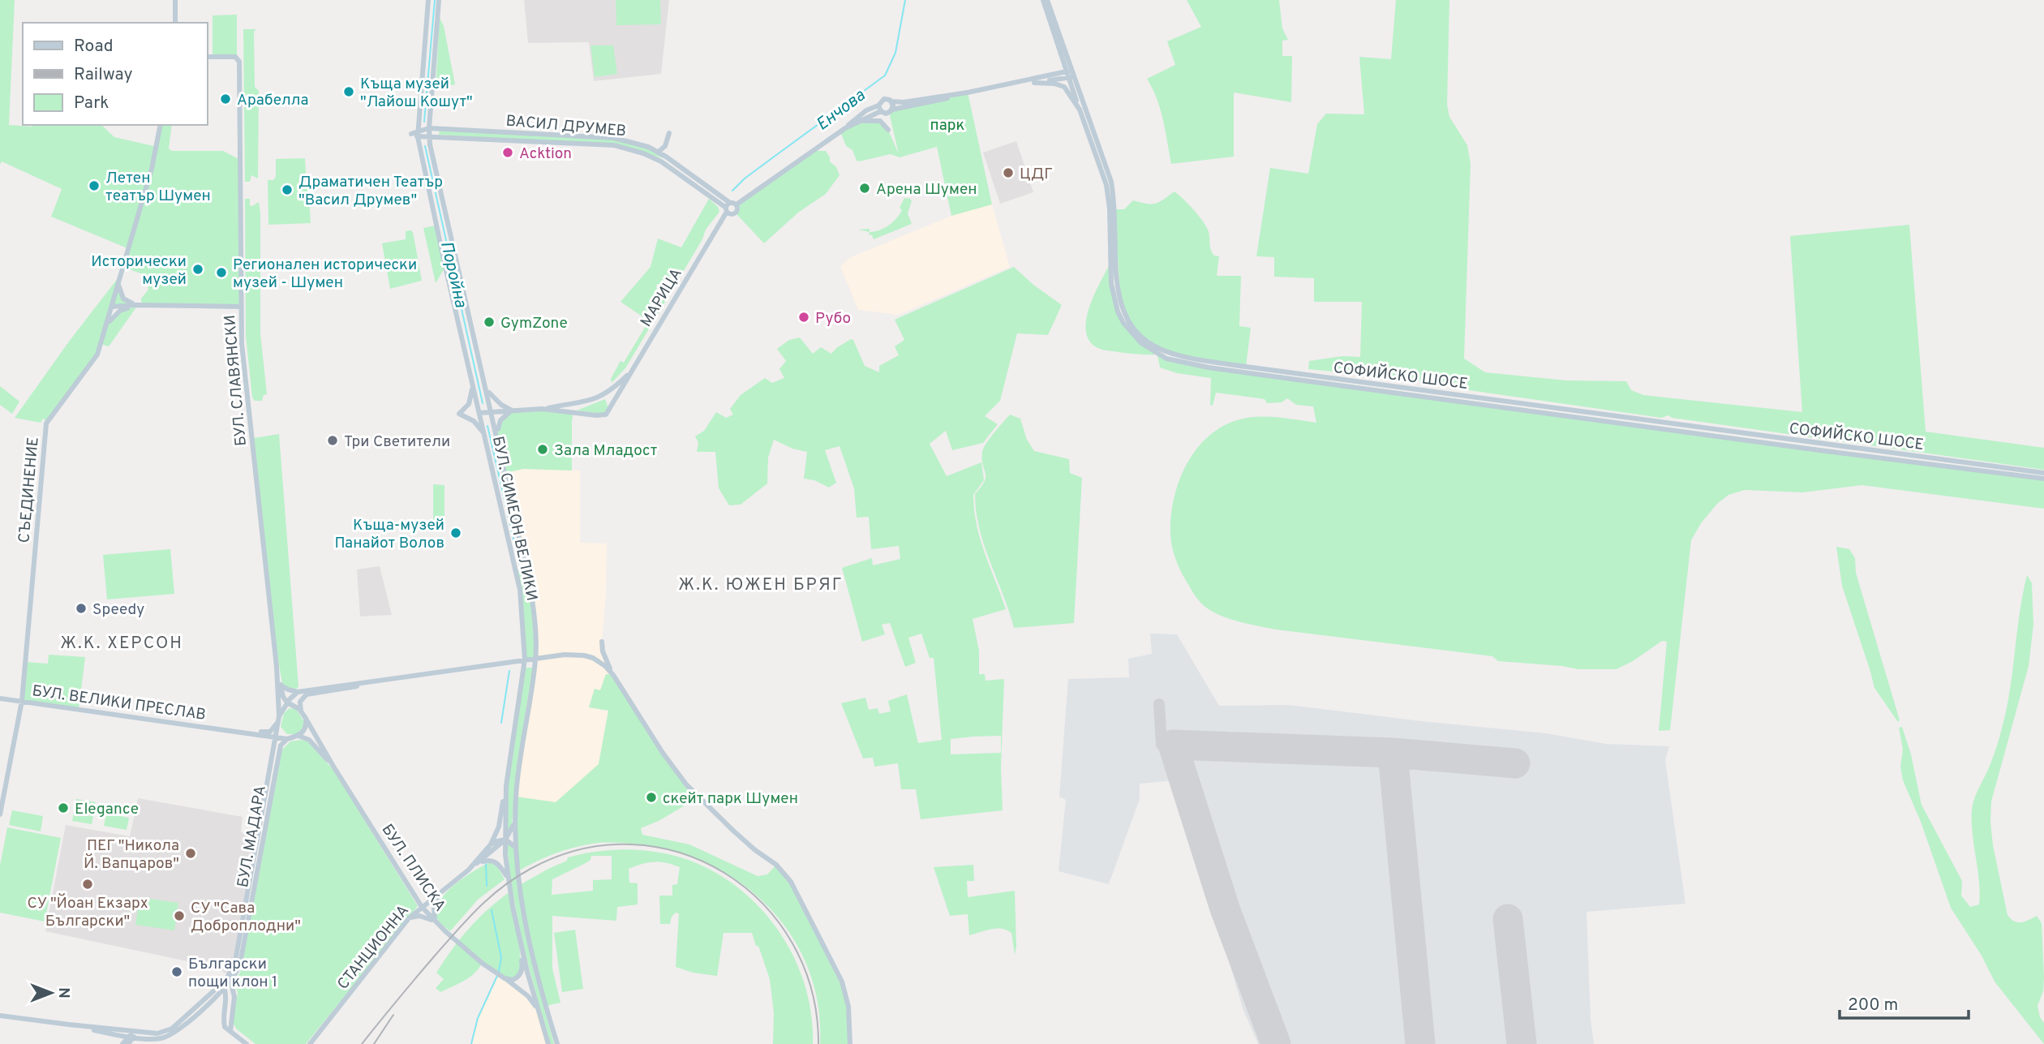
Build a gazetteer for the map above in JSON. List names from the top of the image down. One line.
{"streets":{"main road":["ВАСИЛ ДРУМЕВ","МАРИЦА","СОФИЙСКО ШОСЕ","БУЛ. СЛАВЯНСКИ","СЪЕДИНЕНИЕ","БУЛ. СИМЕОН ВЕЛИКИ","БУЛ. ВЕЛИКИ ПРЕСЛАВ","БУЛ. МАДАРА","БУЛ. ПЛИСКА","СТАНЦИОННА"]},"crossings":[["ВАСИЛ ДРУМЕВ","МАРИЦА"],["ВАСИЛ ДРУМЕВ","БУЛ. СИМЕОН ВЕЛИКИ"],["БУЛ. СЛАВЯНСКИ","БУЛ. ВЕЛИКИ ПРЕСЛАВ"],["БУЛ. СЛАВЯНСКИ","БУЛ. МАДАРА"],["БУЛ. СЛАВЯНСКИ","БУЛ. ПЛИСКА"],["СЪЕДИНЕНИЕ","БУЛ. ВЕЛИКИ ПРЕСЛАВ"],["БУЛ. СИМЕОН ВЕЛИКИ","СТАНЦИОННА"],["БУЛ. ВЕЛИКИ ПРЕСЛАВ","БУЛ. МАДАРА"],["БУЛ. ВЕЛИКИ ПРЕСЛАВ","БУЛ. ПЛИСКА"],["БУЛ. МАДАРА","БУЛ. ПЛИСКА"],["БУЛ. ПЛИСКА","СТАНЦИОННА"]],"districts":["Ж.К. ЮЖЕН БРЯГ","Ж.К. ХЕРСОН"],"water":["Енчова","Поройна"],"parks":["парк"],"places":["Къща музей \"Лайош Кошут\"","Арабелла","Acktion","ЦДГ","Летен театър Шумен","Арена Шумен","Драматичен Театър \"Васил Друмев\"","Исторически музей","Регионален исторически музей - Шумен","Рубо","GymZone","Три Светители","Зала Младост","Къща-музей Панайот Волов","Speedy","скейт парк Шумен","Elegance","ПЕГ \"Никола Й. Вапцаров\"","СУ \"Йоан Екзарх Български\"","СУ \"Сава Доброплодни\"","Български пощи клон 1"],"legend":["Road","Railway","Park"],"scale_bar":"200 m","north":"right"}
